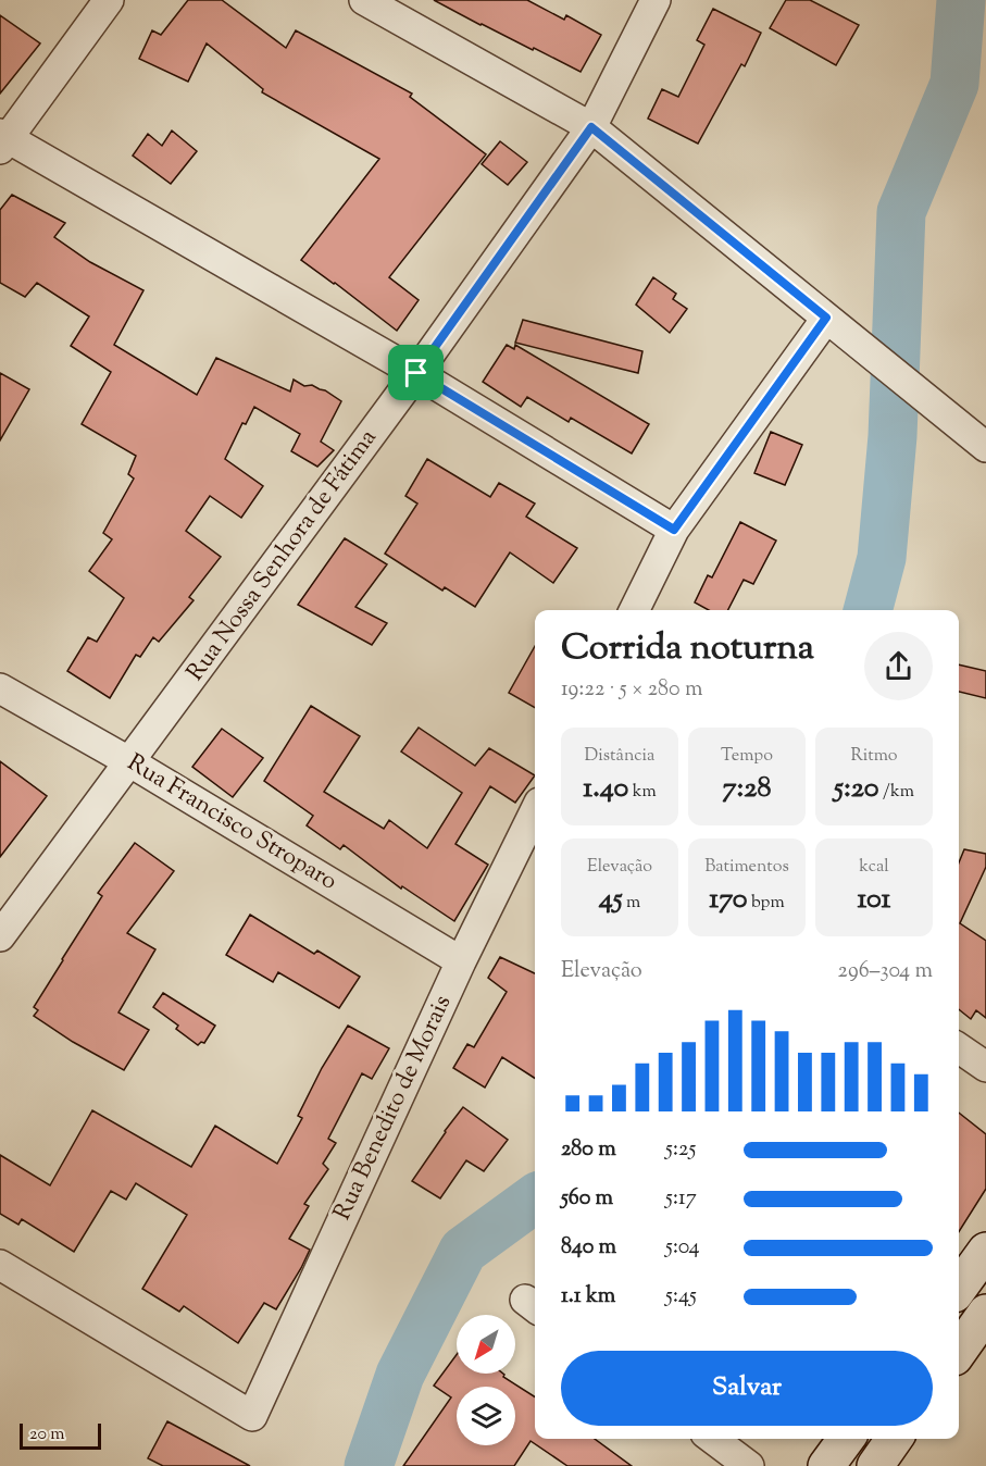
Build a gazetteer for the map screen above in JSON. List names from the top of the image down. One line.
{"streets":{"street":["Rua Nossa Senhora de Fátima","Rua Francisco Stroparo","Rua Benedito de Morais"]},"crossings":[["Rua Nossa Senhora de Fátima","Rua Francisco Stroparo"],["Rua Francisco Stroparo","Rua Benedito de Morais"]],"scale_bar":"20 m","north":"bottom left","page":{"heading":["Corrida noturna","19:22 · 5 × 280 m"],"stats":[["Distância","1.40 km"],["Tempo","7:28"],["Ritmo","5:20 /km"],["Elevação","45 m"],["Batimentos","170 bpm"],["kcal","101"]],"chart":["Elevação","296–304 m"],"list":[{"name":"280 m","note":"5:25"},{"name":"560 m","note":"5:17"},{"name":"840 m","note":"5:04"},{"name":"1.1 km","note":"5:45"}],"buttons":"Salvar","scale":"20 m"}}
